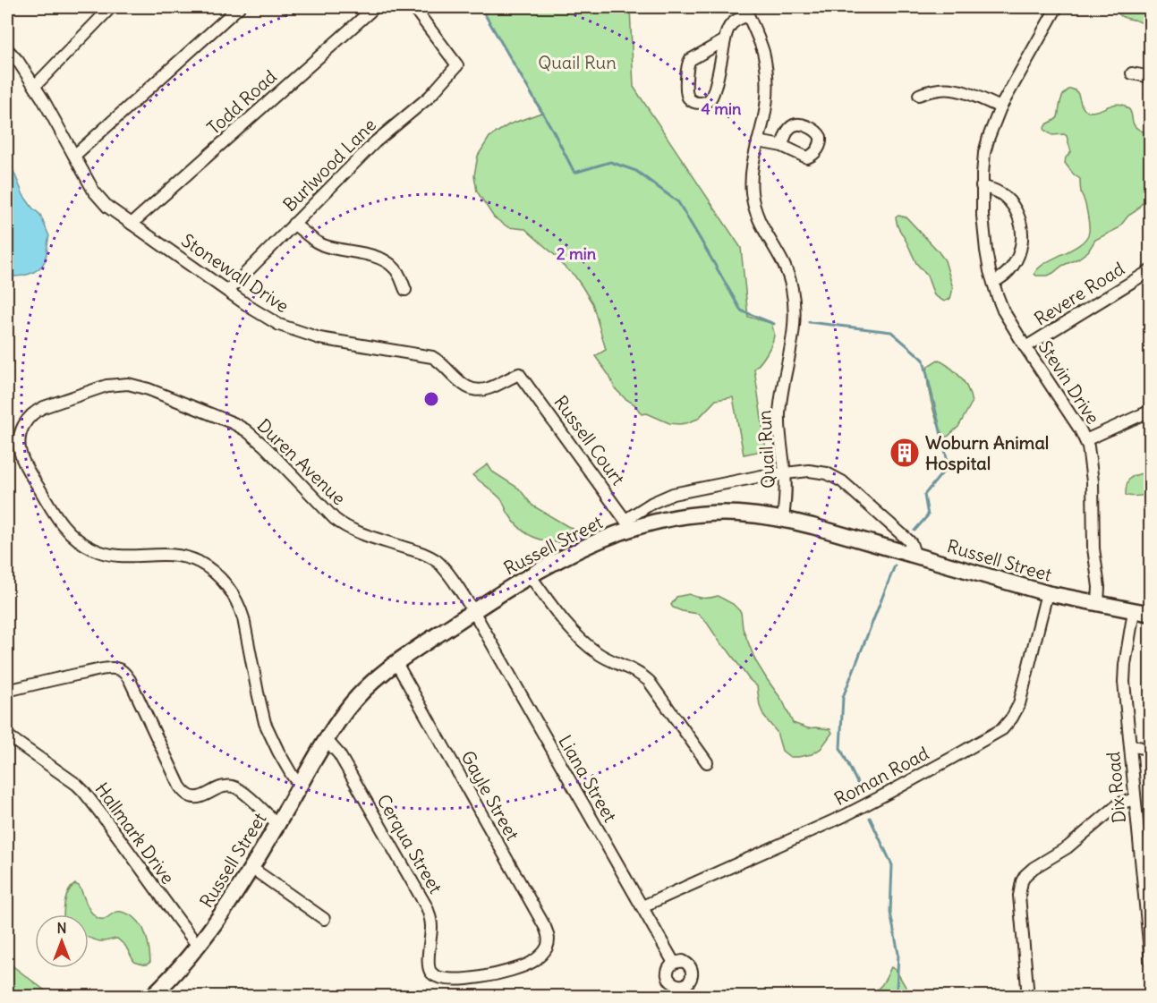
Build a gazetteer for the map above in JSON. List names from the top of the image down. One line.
{"streets":{"street":["Todd Road","Burlwood Lane","Stonewall Drive","Revere Road","Stevin Drive","Russell Court","Quail Run","Duren Avenue","Russell Street","Roman Road","Liana Street","Dix Road","Gayle Street","Hallmark Drive","Cerqua Street"]},"crossings":[["Todd Road","Stonewall Drive"],["Burlwood Lane","Stonewall Drive"],["Stonewall Drive","Russell Court"],["Revere Road","Stevin Drive"],["Stevin Drive","Russell Street"],["Russell Court","Russell Street"],["Quail Run","Russell Street"],["Duren Avenue","Russell Street"],["Duren Avenue","Liana Street"],["Russell Street","Roman Road"],["Russell Street","Liana Street"],["Russell Street","Dix Road"],["Russell Street","Gayle Street"],["Russell Street","Hallmark Drive"],["Russell Street","Cerqua Street"],["Roman Road","Liana Street"],["Gayle Street","Cerqua Street"]],"parks":["Quail Run"],"places":{"building":["Woburn Animal Hospital"]},"north":"top","rings":["4 min","2 min"]}
